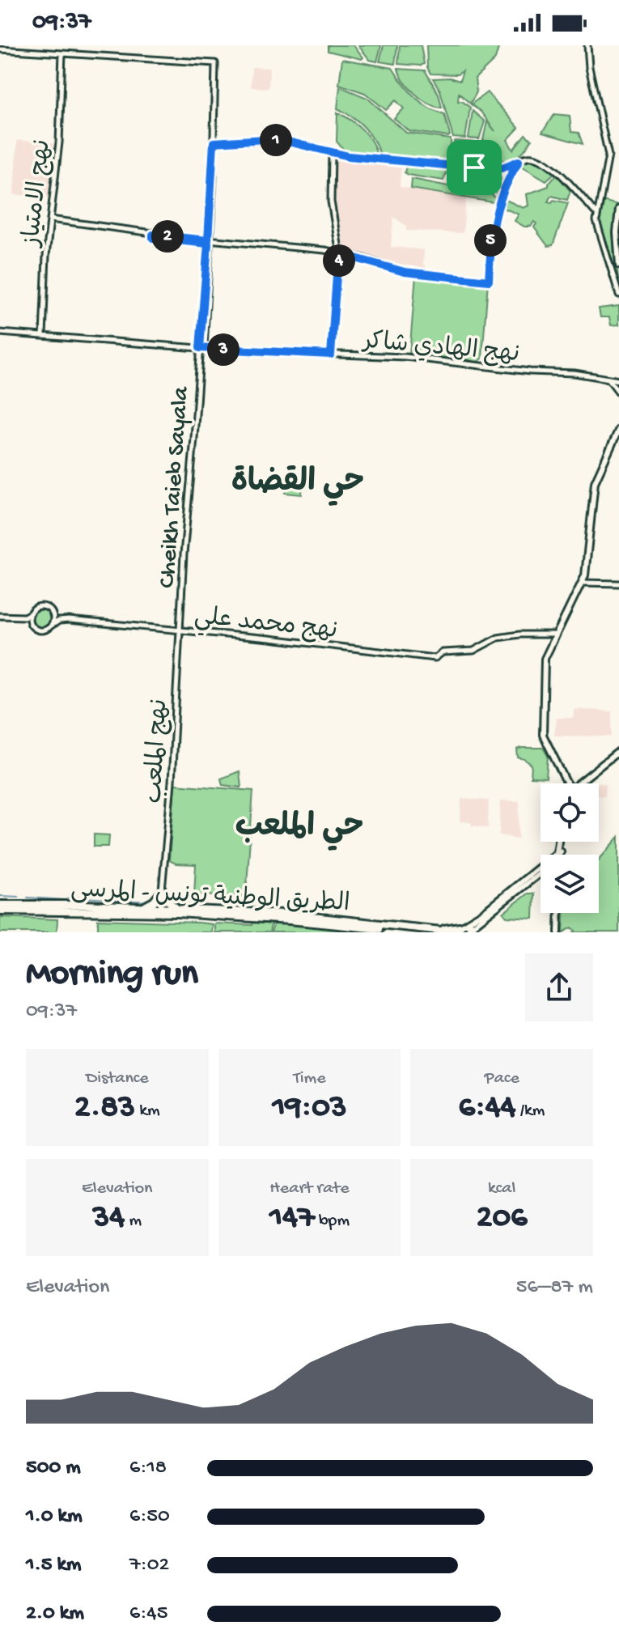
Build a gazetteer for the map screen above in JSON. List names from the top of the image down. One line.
{"streets":{"highway":["الطريق الوطنية تونس - المرسى"],"street":["نهج الامتياز","نهج الهادي شاكر","Cheikh Taieb Sayala","نهج محمد علي","نهج الملعب"]},"crossings":[["نهج الامتياز","نهج الهادي شاكر"],["نهج الامتياز","Cheikh Taieb Sayala"],["نهج الهادي شاكر","Cheikh Taieb Sayala"],["Cheikh Taieb Sayala","نهج محمد علي"],["Cheikh Taieb Sayala","نهج الملعب"],["نهج محمد علي","نهج الملعب"],["نهج الملعب","الطريق الوطنية تونس - المرسى"]],"districts":["حي القضاة","حي الملعب"],"page":{"status":"09:37","pins":["1","2","5","4","3"],"heading":["Morning run","09:37"],"stats":[["Distance","2.83 km"],["Time","19:03"],["Pace","6:44 /km"],["Elevation","34 m"],["Heart rate","147 bpm"],["kcal","206"]],"chart":["Elevation","56–87 m"],"list":[{"name":"500 m","note":"6:18"},{"name":"1.0 km","note":"6:50"},{"name":"1.5 km","note":"7:02"},{"name":"2.0 km","note":"6:45"}]}}
